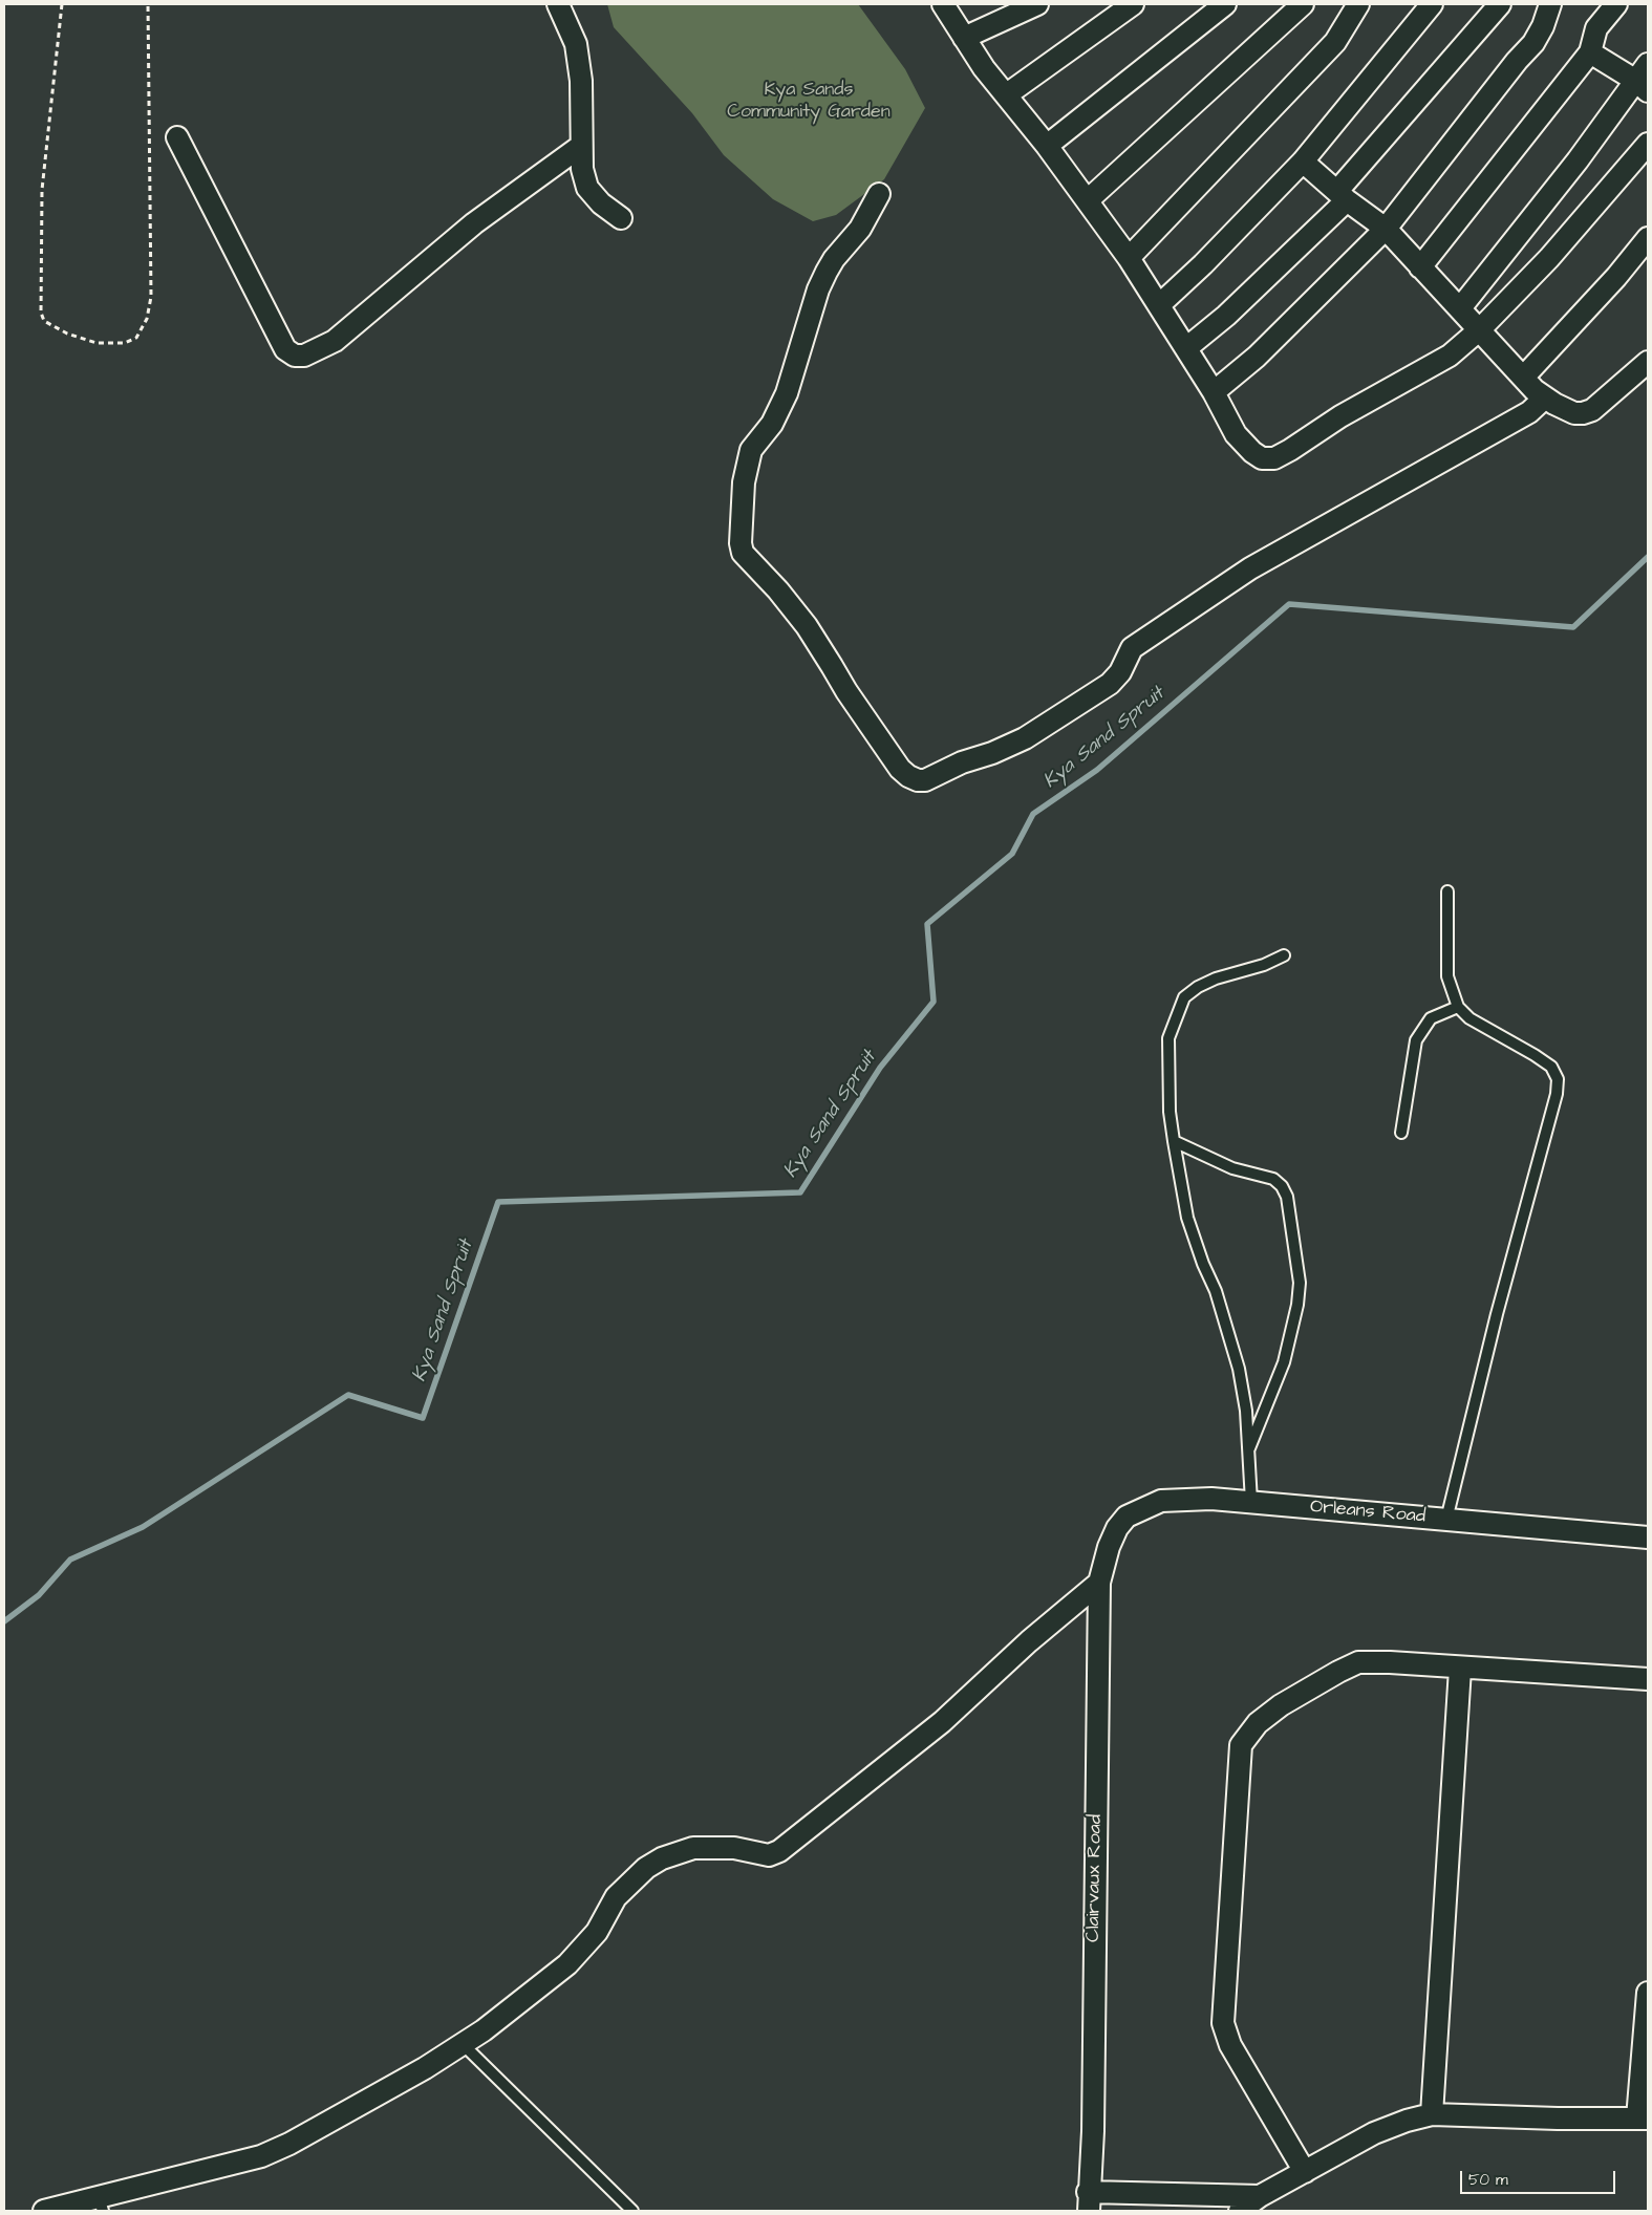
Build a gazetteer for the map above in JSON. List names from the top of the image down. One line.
{"streets":{"street":["Orleans Road","Clairvaux Road"]},"crossings":[["Orleans Road","Clairvaux Road"]],"water":["Kya Sand Spruit"],"parks":["Kya Sands Community Garden"],"scale_bar":"50 m"}
